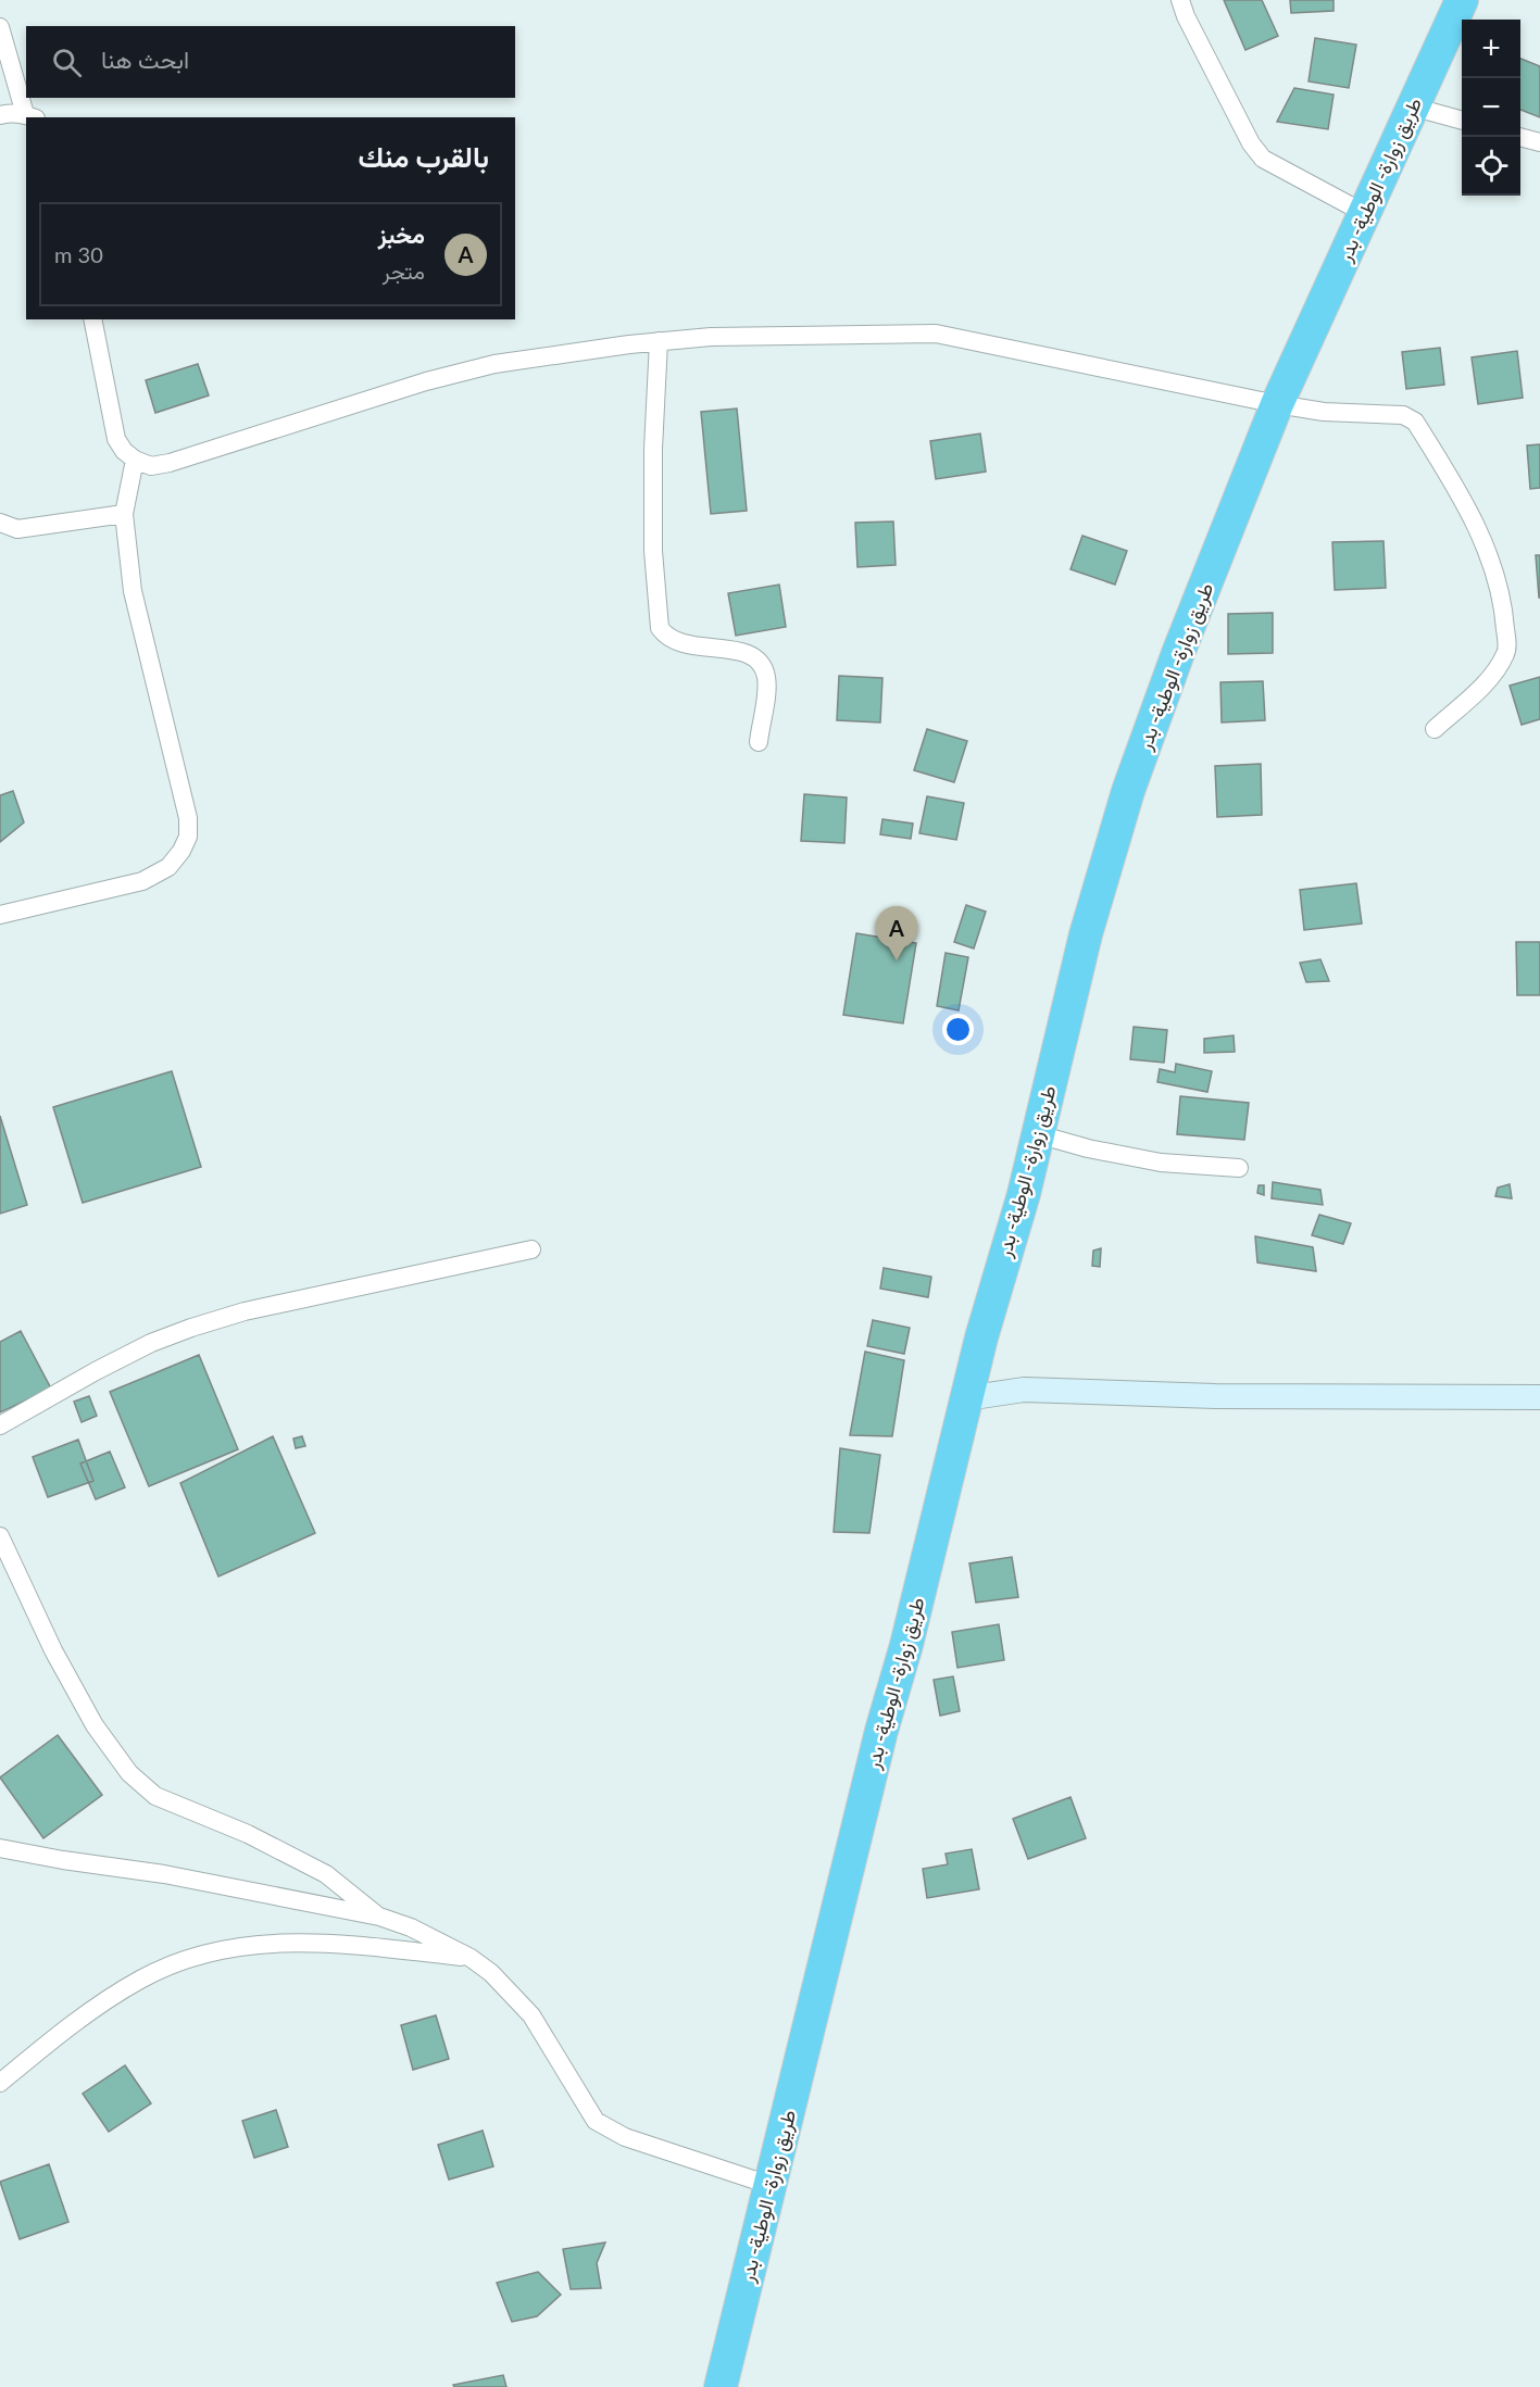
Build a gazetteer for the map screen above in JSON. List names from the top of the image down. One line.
{"streets":{"highway":["طريق زوارة- الوطية- بدر"]},"page":{"map_buttons":["+","−"],"search":"ابحث هنا","heading":"بالقرب منك","list":[{"mark":"A","name":"مخبز","note":"متجر","value":"30 m"}],"pins":"A"}}
